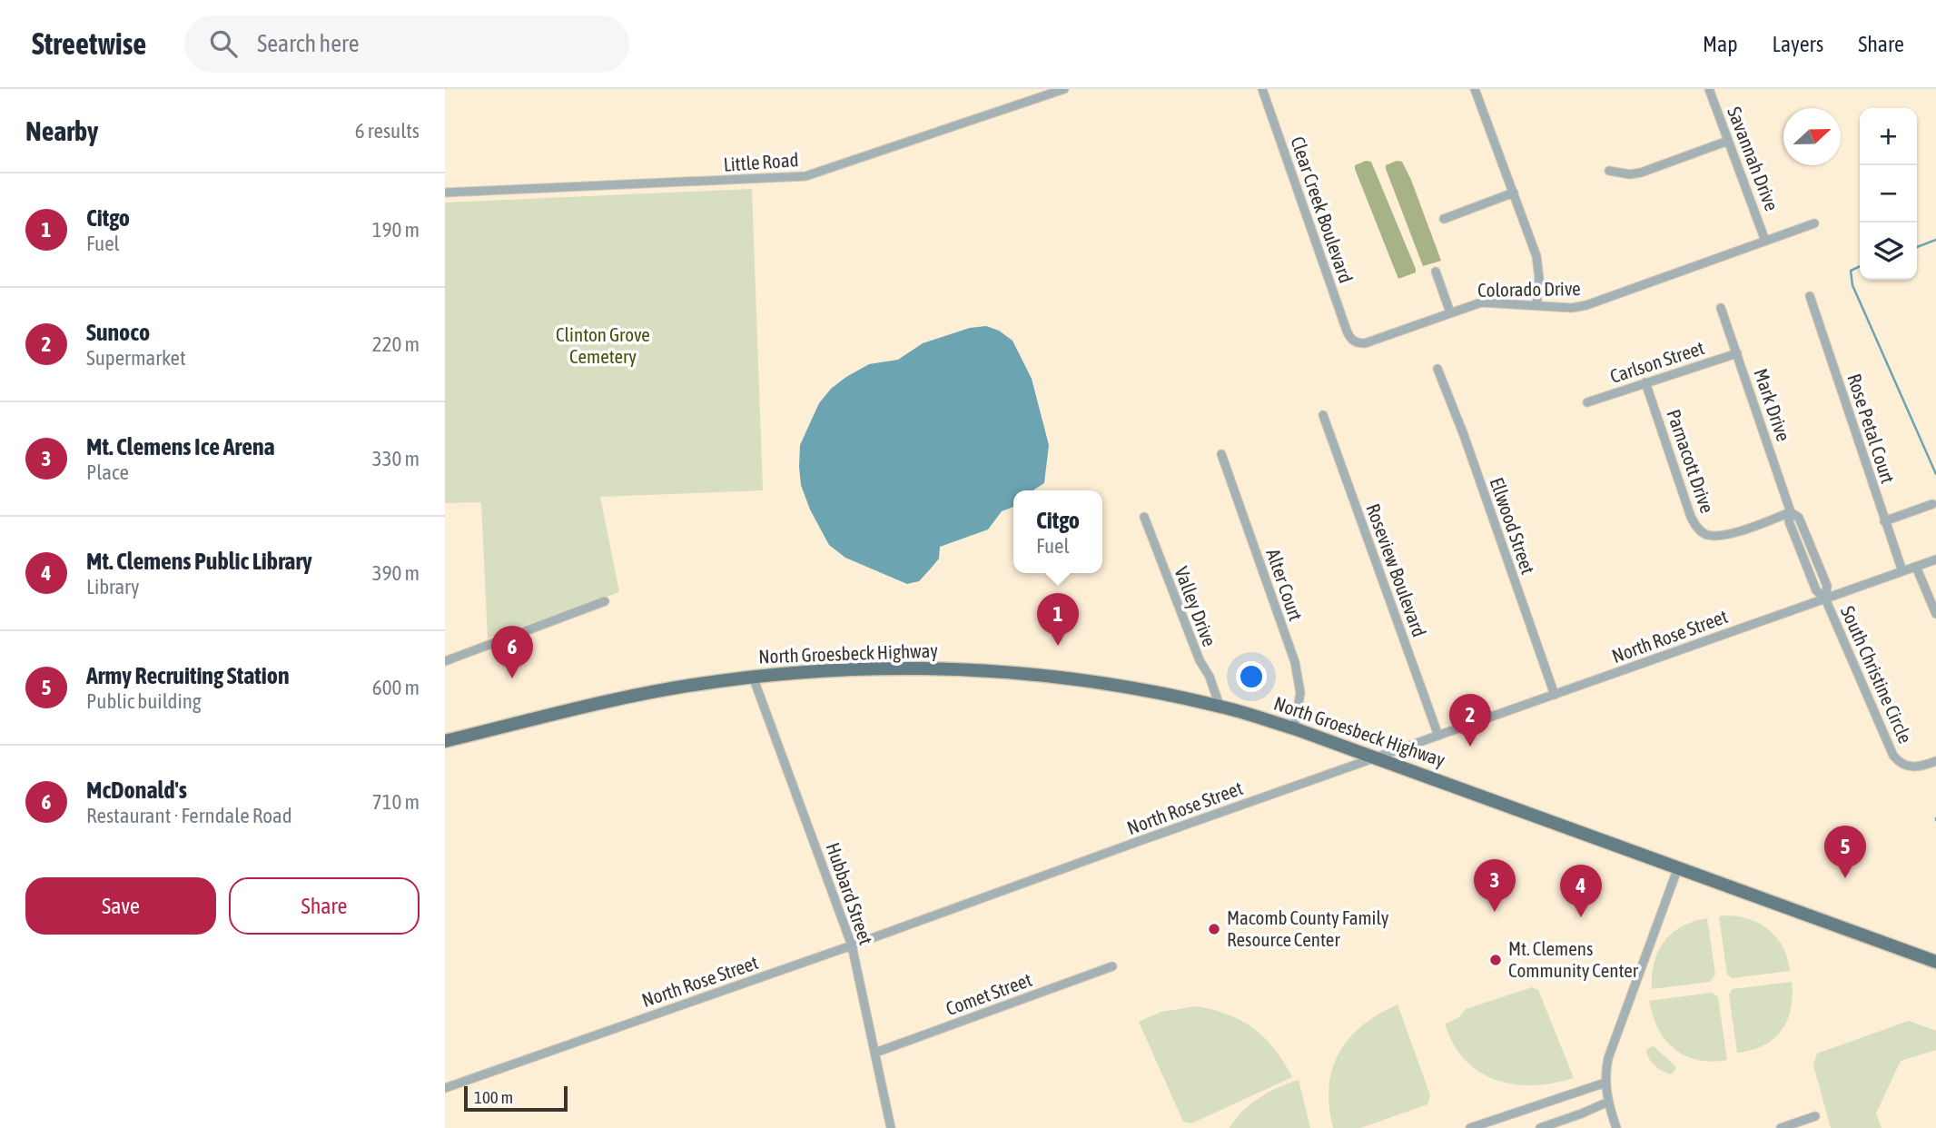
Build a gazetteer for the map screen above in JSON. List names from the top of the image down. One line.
{"streets":{"main road":["North Groesbeck Highway"],"street":["Savannah Drive","Little Road","Clear Creek Boulevard","Colorado Drive","Carlson Street","Mark Drive","Rose Petal Court","Parnacott Drive","Ellwood Street","Roseview Boulevard","Alter Court","Valley Drive","North Rose Street","South Christine Circle","Hubbard Street","Comet Street"]},"crossings":[["Savannah Drive","Colorado Drive"],["Clear Creek Boulevard","Colorado Drive"],["Carlson Street","Mark Drive"],["Carlson Street","Parnacott Drive"],["Mark Drive","Parnacott Drive"],["Mark Drive","North Rose Street"],["Mark Drive","South Christine Circle"],["Rose Petal Court","North Rose Street"],["Ellwood Street","North Rose Street"],["Roseview Boulevard","North Rose Street"],["Alter Court","North Groesbeck Highway"],["Valley Drive","North Groesbeck Highway"],["North Rose Street","North Groesbeck Highway"],["North Rose Street","South Christine Circle"],["North Rose Street","Hubbard Street"],["North Groesbeck Highway","Hubbard Street"],["Hubbard Street","Comet Street"]],"parks":["Clinton Grove Cemetery"],"places":["Macomb County Family Resource Center","Mt. Clemens Community Center"],"scale_bar":"100 m","north":"right","page":{"header":"Streetwise","search":"Search here","nav":["Map","Layers","Share"],"heading":["Nearby","6 results"],"map_buttons":["+","−"],"list":[{"mark":"1","name":"Citgo","note":"Fuel","value":"190 m"},{"mark":"2","name":"Sunoco","note":"Supermarket","value":"220 m"},{"mark":"3","name":"Mt. Clemens Ice Arena","note":"Place","value":"330 m"},{"mark":"4","name":"Mt. Clemens Public Library","note":"Library","value":"390 m"},{"mark":"5","name":"Army Recruiting Station","note":"Public building","value":"600 m"},{"mark":"6","name":"McDonald's","note":"Restaurant · Ferndale Road","value":"710 m"}],"popup":["Citgo","Fuel"],"pins":["1","6","2","5","3","4"],"buttons":["Save","Share"],"scale":"100 m"}}
